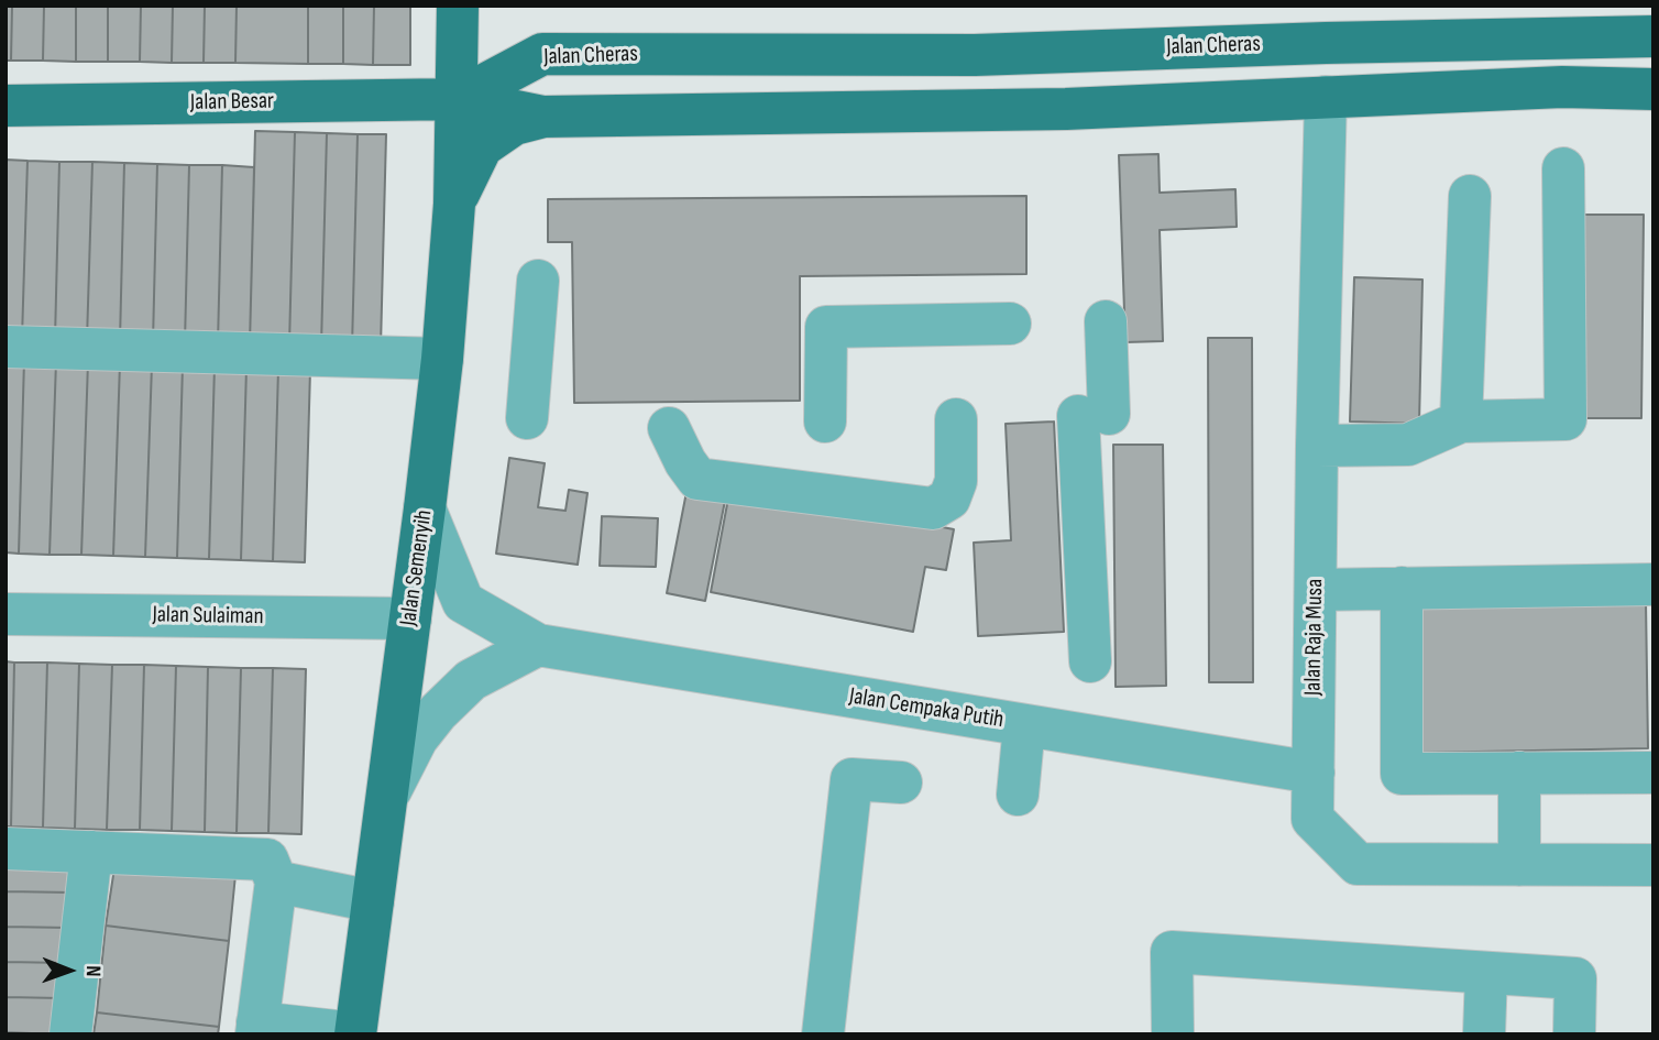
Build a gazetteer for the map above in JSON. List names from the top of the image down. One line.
{"streets":{"main road":["Jalan Cheras","Jalan Besar","Jalan Semenyih"],"street":["Jalan Sulaiman","Jalan Raja Musa","Jalan Cempaka Putih"]},"crossings":[["Jalan Cheras","Jalan Besar"],["Jalan Cheras","Jalan Semenyih"],["Jalan Besar","Jalan Semenyih"],["Jalan Semenyih","Jalan Sulaiman"],["Jalan Semenyih","Jalan Cempaka Putih"],["Jalan Raja Musa","Jalan Cempaka Putih"]],"north":"right"}
